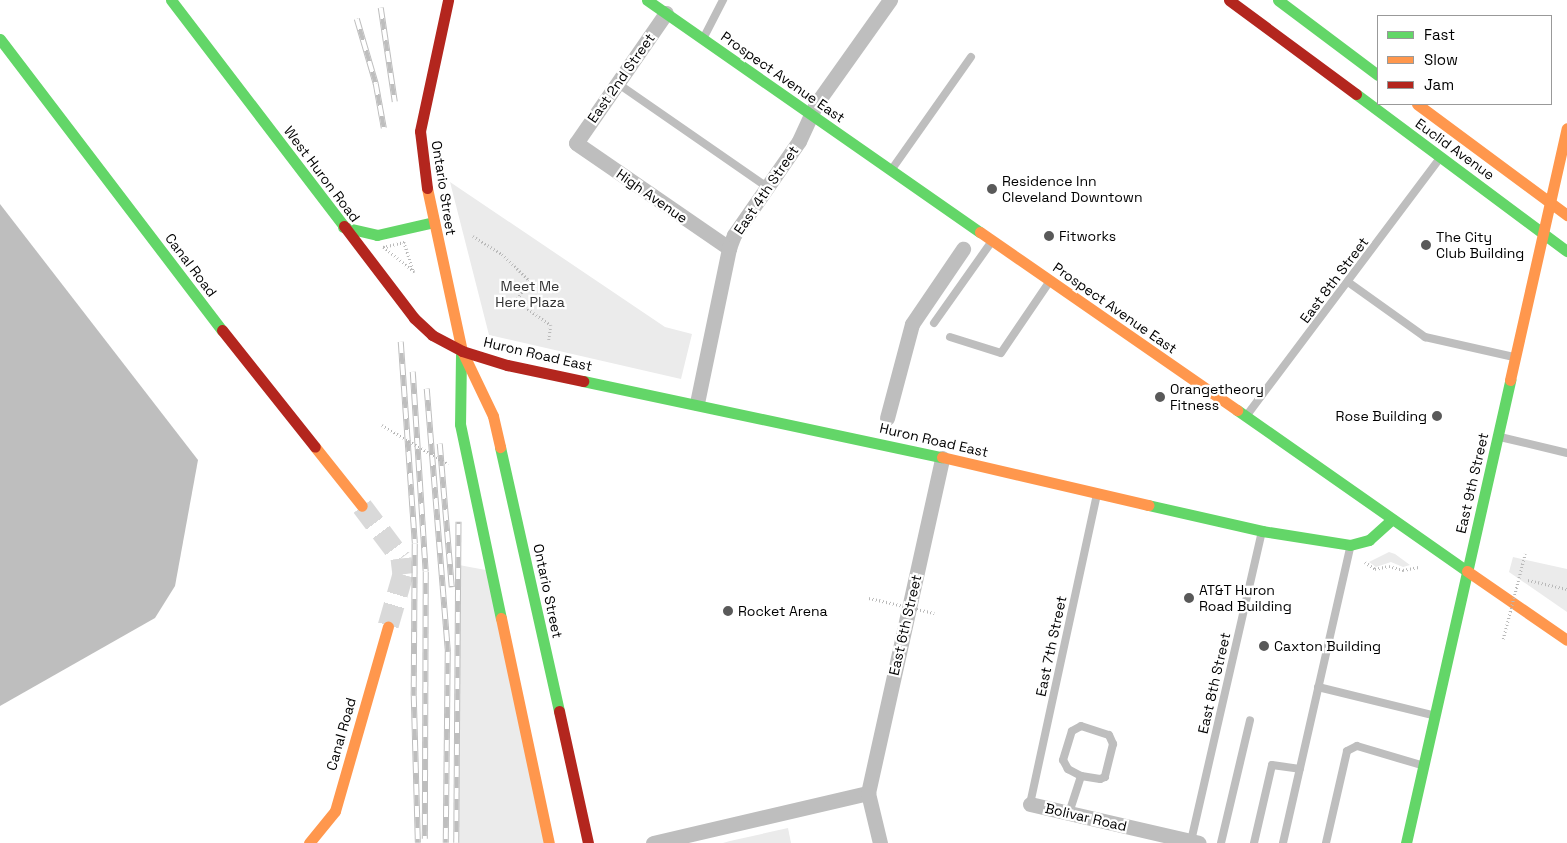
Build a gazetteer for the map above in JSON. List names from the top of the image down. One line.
{"streets":{"street":["Prospect Avenue East","East 2nd Street","Euclid Avenue","West Huron Road","Ontario Street","East 4th Street","High Avenue","Canal Road","Huron Road East","East 9th Street","East 6th Street","Bolivar Road"],"lane":["East 8th Street","East 7th Street"]},"crossings":[["Prospect Avenue East","East 2nd Street"],["Prospect Avenue East","East 4th Street"],["Prospect Avenue East","East 8th Street"],["Prospect Avenue East","Huron Road East"],["Prospect Avenue East","East 9th Street"],["East 2nd Street","High Avenue"],["Euclid Avenue","East 8th Street"],["Euclid Avenue","East 9th Street"],["West Huron Road","Ontario Street"],["West Huron Road","Huron Road East"],["Ontario Street","Huron Road East"],["East 4th Street","High Avenue"],["East 4th Street","Huron Road East"],["East 8th Street","Huron Road East"],["East 8th Street","Bolivar Road"],["Huron Road East","East 6th Street"],["Huron Road East","East 7th Street"],["East 7th Street","Bolivar Road"]],"parks":["Meet Me Here Plaza"],"places":["Residence Inn Cleveland Downtown","Fitworks","The City Club Building","Orangetheory Fitness","Rose Building","AT&T Huron Road Building","Rocket Arena","Caxton Building"],"legend":["Fast","Slow","Jam"]}
